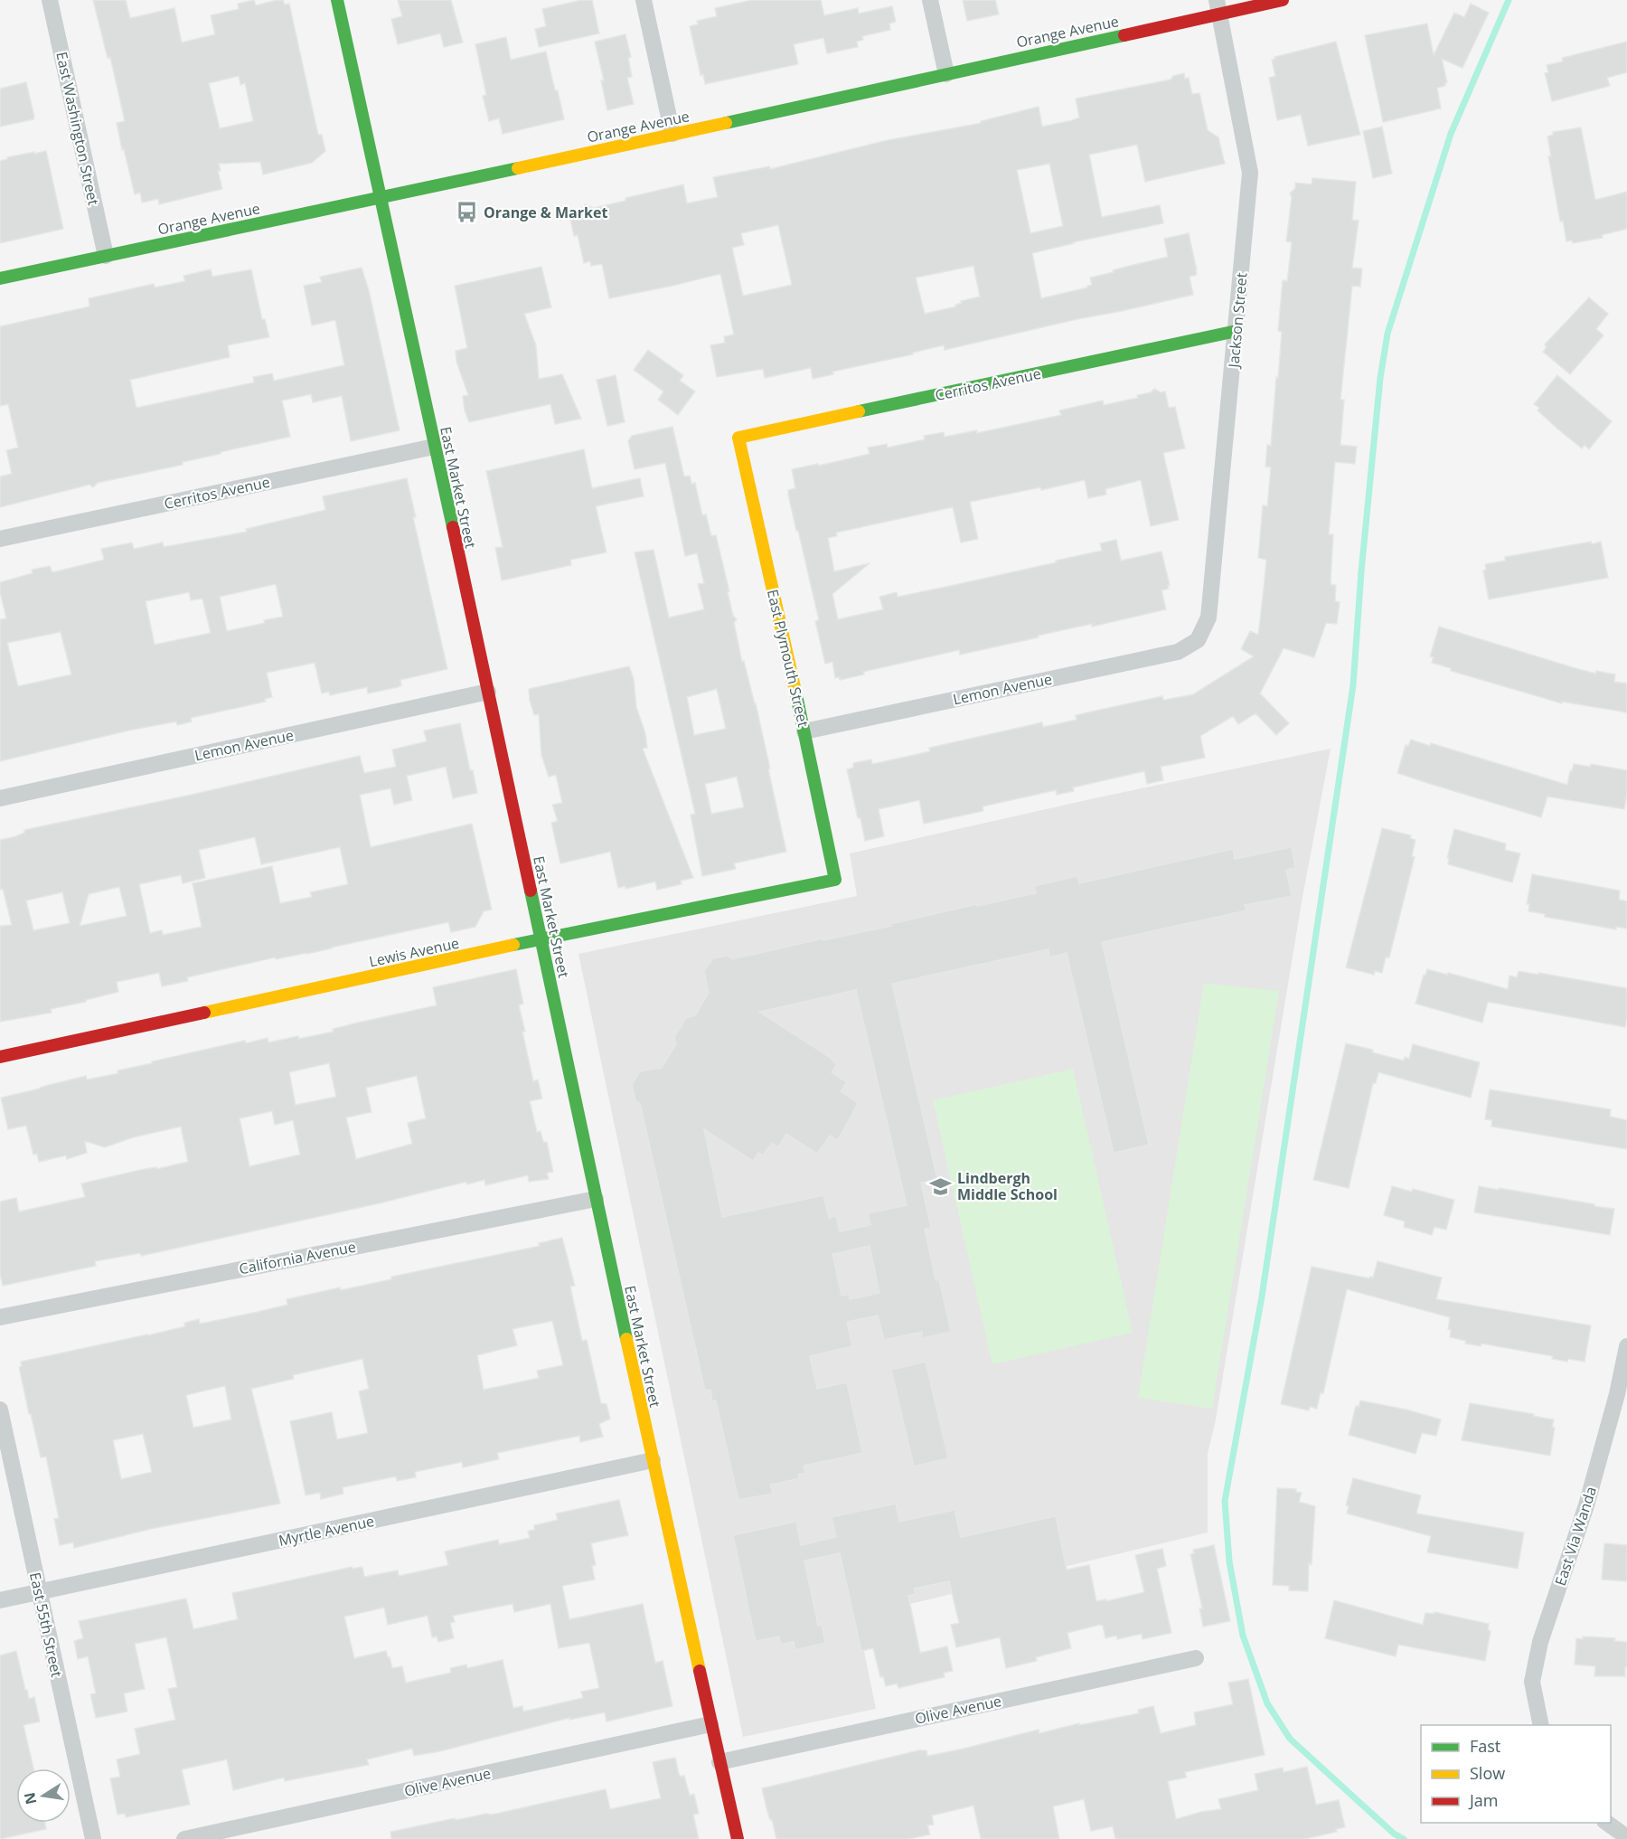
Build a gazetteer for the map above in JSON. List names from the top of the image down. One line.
{"streets":{"street":["Orange Avenue","East Washington Street","Jackson Street","Cerritos Avenue","East Market Street","East Plymouth Street","Lemon Avenue","Lewis Avenue","California Avenue","Myrtle Avenue","East Via Wanda","East 55th Street","Olive Avenue"]},"crossings":[["Orange Avenue","East Washington Street"],["Orange Avenue","Jackson Street"],["Orange Avenue","East Market Street"],["Jackson Street","Cerritos Avenue"],["Jackson Street","Lemon Avenue"],["Cerritos Avenue","East Market Street"],["Cerritos Avenue","East Plymouth Street"],["East Market Street","Lemon Avenue"],["East Market Street","Lewis Avenue"],["East Market Street","California Avenue"],["East Market Street","Myrtle Avenue"],["East Market Street","Olive Avenue"],["East Plymouth Street","Lemon Avenue"],["East Plymouth Street","Lewis Avenue"],["Myrtle Avenue","East 55th Street"]],"places":{"bus stop":["Orange & Market"],"school or university":["Lindbergh Middle School"]},"legend":["Fast","Slow","Jam"],"north":"left"}
